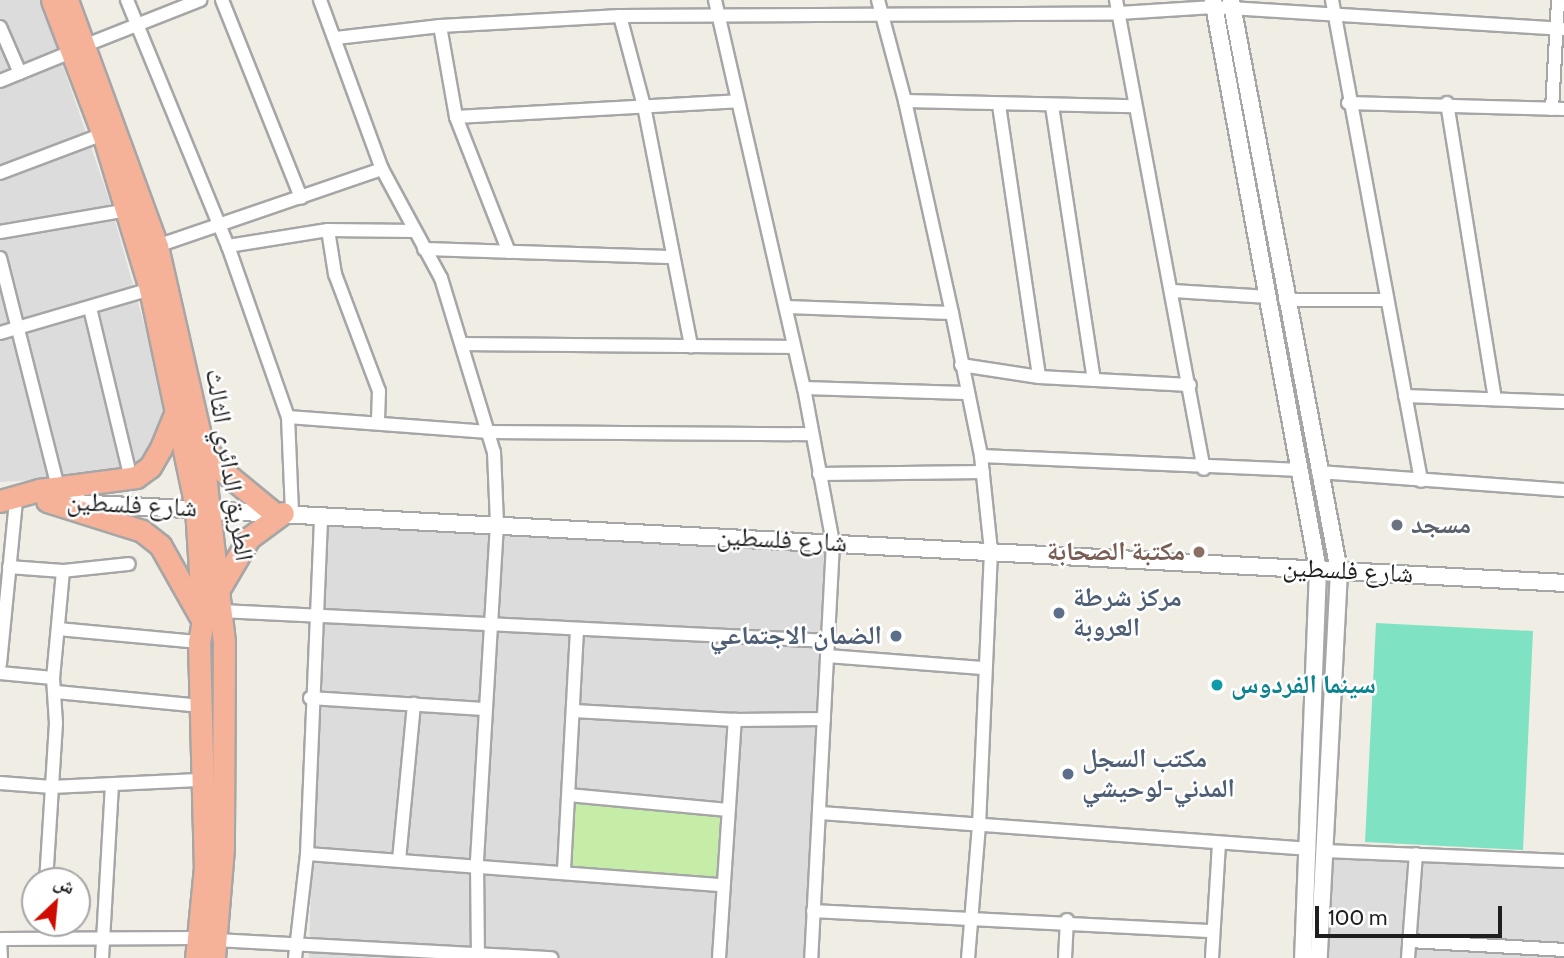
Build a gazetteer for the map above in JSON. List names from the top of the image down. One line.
{"streets":{"highway":["الطريق الدائري الثالث"],"street":["شارع فلسطين"]},"crossings":[["الطريق الدائري الثالث","شارع فلسطين"]],"places":["مسجد","مكتبة الصحابة","مركز شرطة العروبة","الضمان الاجتماعي","سينما الفردوس","مكتب السجل المدني-لوحيشي"],"scale_bar":"100 m","north":"top right"}
